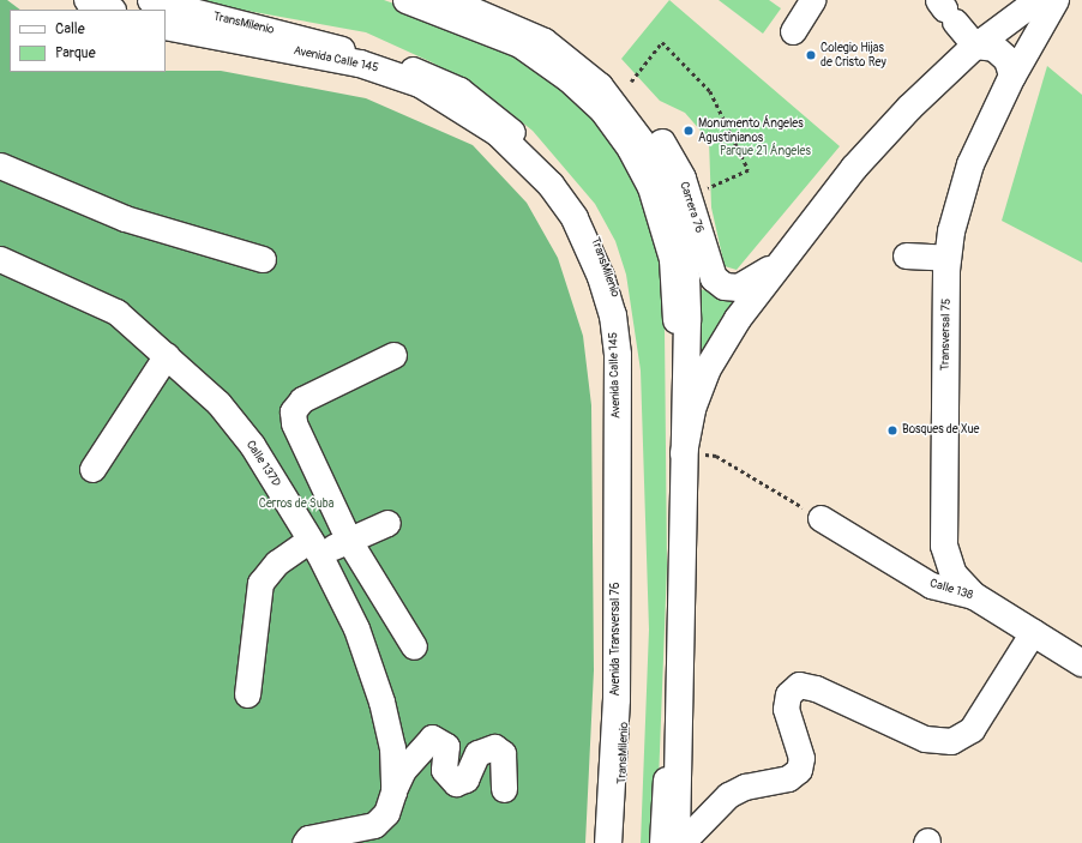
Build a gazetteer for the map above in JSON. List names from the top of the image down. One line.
{"streets":{"main road":["Avenida Calle 145","Carrera 76","Transversal 75","Calle 138","Avenida Transversal 76"],"street":["TransMilenio","Calle 137D"]},"crossings":[["TransMilenio","Avenida Calle 145"],["Avenida Calle 145","Avenida Transversal 76"],["Transversal 75","Calle 138"]],"parks":["Parque 21 Ángeles","Cerros de Suba"],"places":["Colegio Hijas de Cristo Rey","Monumento Ángeles Agustinianos","Bosques de Xue"],"legend":["Calle","Parque"]}
